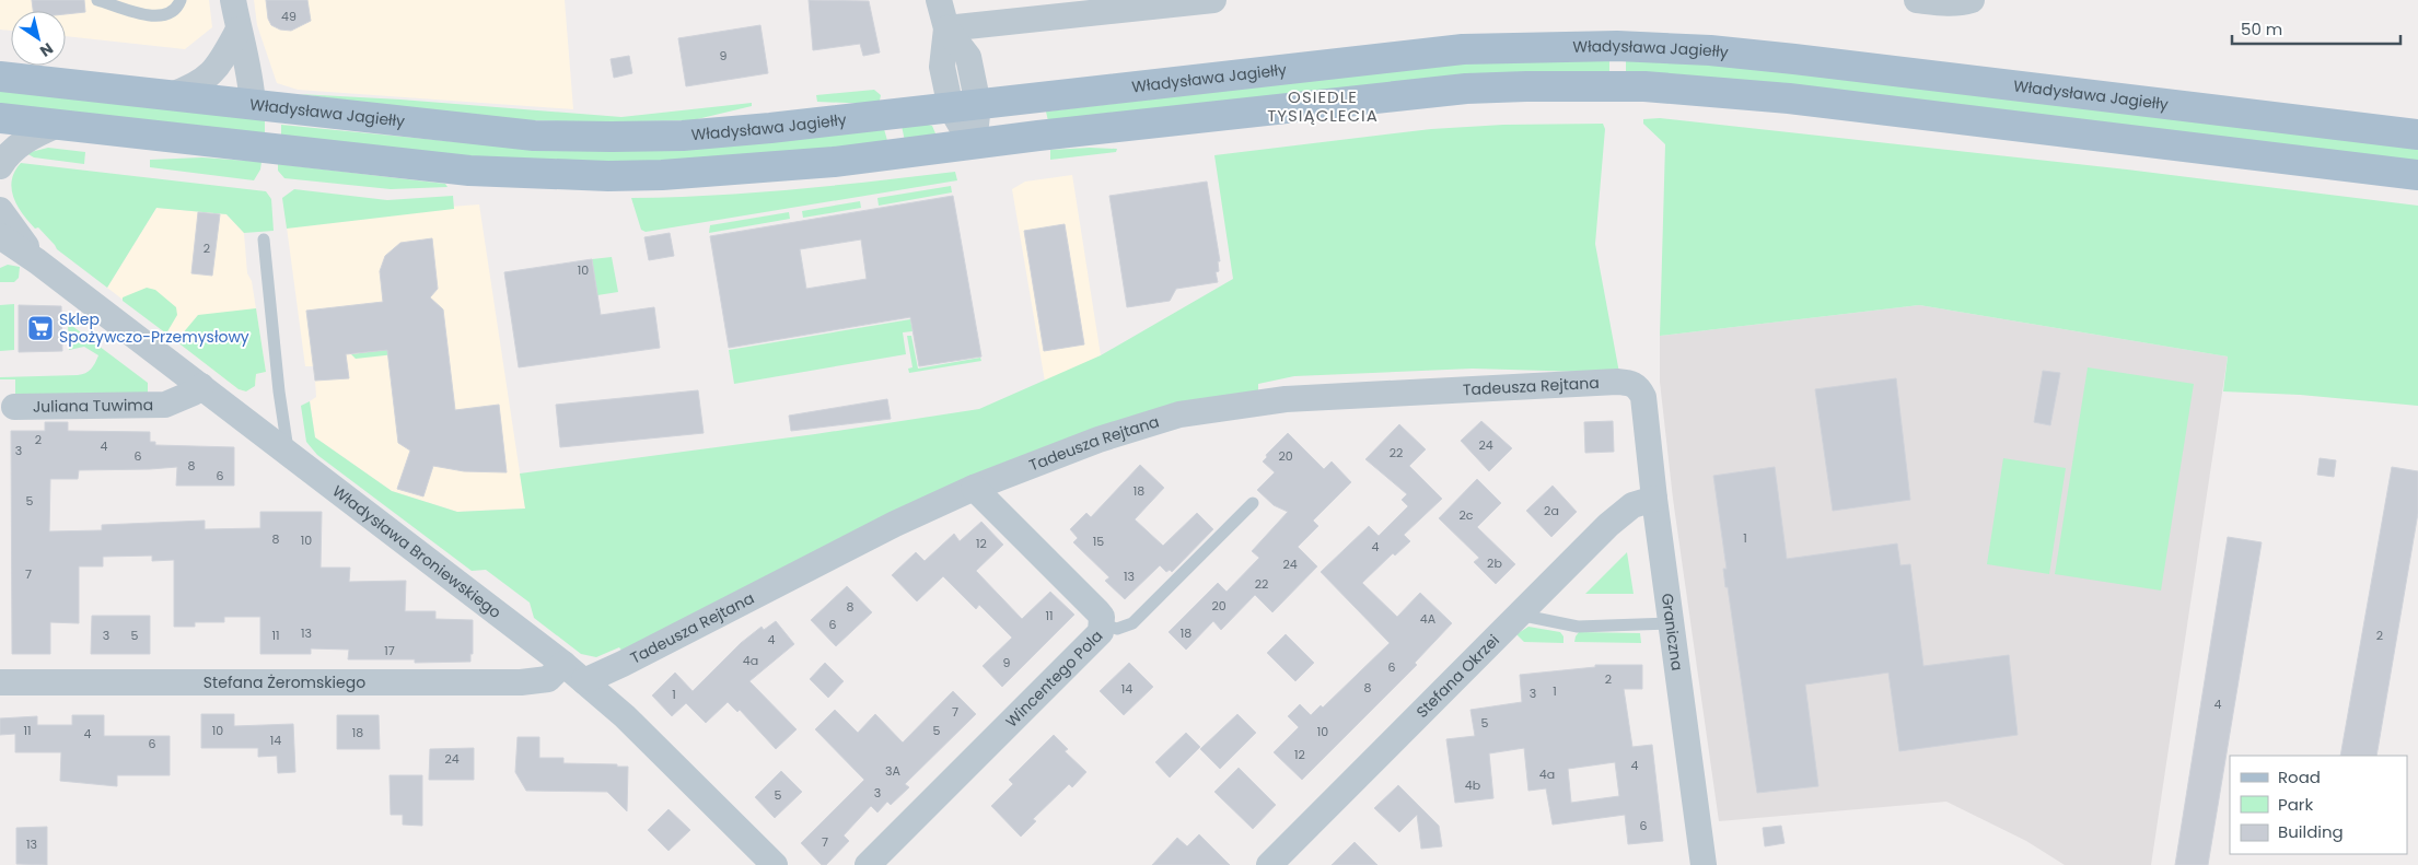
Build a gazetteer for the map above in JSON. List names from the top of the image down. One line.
{"streets":{"main road":["Władysława Jagiełły"],"street":["Tadeusza Rejtana","Juliana Tuwima","Władysława Broniewskiego","Graniczna","Stefana Okrzei","Wincentego Pola","Stefana Żeromskiego"]},"crossings":[["Tadeusza Rejtana","Władysława Broniewskiego"],["Tadeusza Rejtana","Graniczna"],["Tadeusza Rejtana","Wincentego Pola"],["Juliana Tuwima","Władysława Broniewskiego"],["Władysława Broniewskiego","Stefana Żeromskiego"],["Graniczna","Stefana Okrzei"]],"districts":["OSIEDLE TYSIĄCLECIA"],"places":{"supermarket":["Sklep Spożywczo-Przemysłowy"]},"house_numbers":["49","9","2","10","2","24","4","3","22","6","20","8","6","18","5","2a","2c","1","8","10","15","12","4","2b","24","7","13","22","20","8","11","4A","6","13","18","3","5","11","2","4","17","4a","9","6","2","8","14","1","3","1","4","7","5","11","10","5","10","18","4","14","6","12","24","4","3A","4a","4b","3","5","6","7","13"],"legend":["Road","Park","Building"],"scale_bar":"50 m","north":"bottom right"}
